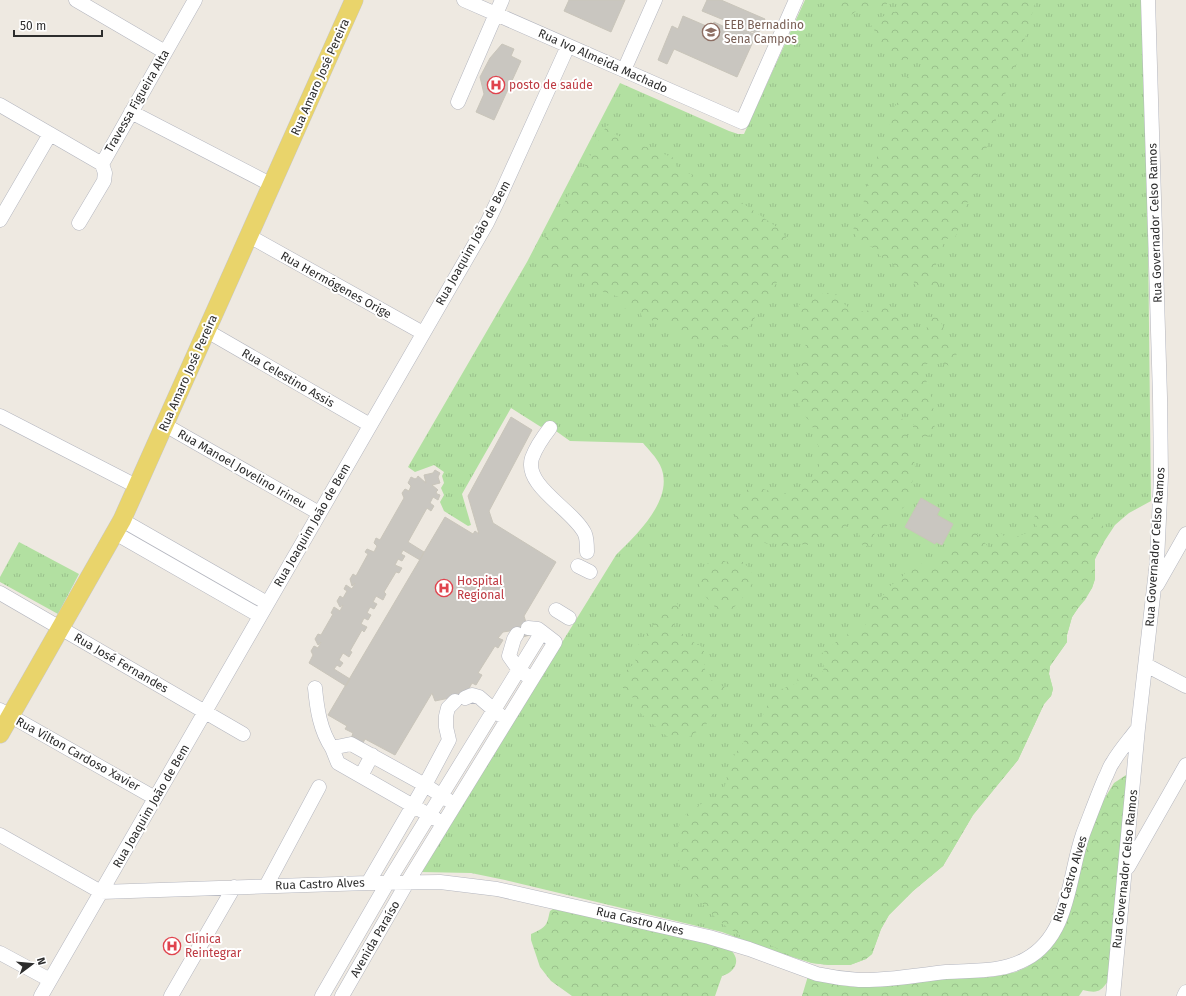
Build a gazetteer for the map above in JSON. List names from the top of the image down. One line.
{"streets":{"main road":["Rua Amaro José Pereira"],"street":["Rua Ivo Almeida Machado","Travessa Figueira Alta","Rua Governador Celso Ramos","Rua Joaquim João de Bem","Rua Hermógenes Orige","Rua Celestino Assis","Rua Manoel Jovelino Irineu","Rua José Fernandes","Rua Vilton Cardoso Xavier","Rua Castro Alves","Avenida Paraíso"]},"crossings":[["Rua Ivo Almeida Machado","Rua Joaquim João de Bem"],["Rua Amaro José Pereira","Rua Hermógenes Orige"],["Rua Amaro José Pereira","Rua Celestino Assis"],["Rua Amaro José Pereira","Rua Manoel Jovelino Irineu"],["Rua Amaro José Pereira","Rua José Fernandes"],["Rua Amaro José Pereira","Rua Vilton Cardoso Xavier"],["Rua Governador Celso Ramos","Rua Castro Alves"],["Rua Joaquim João de Bem","Rua Hermógenes Orige"],["Rua Joaquim João de Bem","Rua Celestino Assis"],["Rua Joaquim João de Bem","Rua Manoel Jovelino Irineu"],["Rua Joaquim João de Bem","Rua José Fernandes"],["Rua Joaquim João de Bem","Rua Vilton Cardoso Xavier"],["Rua Joaquim João de Bem","Rua Castro Alves"],["Rua Castro Alves","Avenida Paraíso"]],"places":{"school or university":["EEB Bernadino Sena Campos"],"hospital":["posto de saúde","Hospital Regional","Clínica Reintegrar"]},"scale_bar":"50 m","north":"right"}
